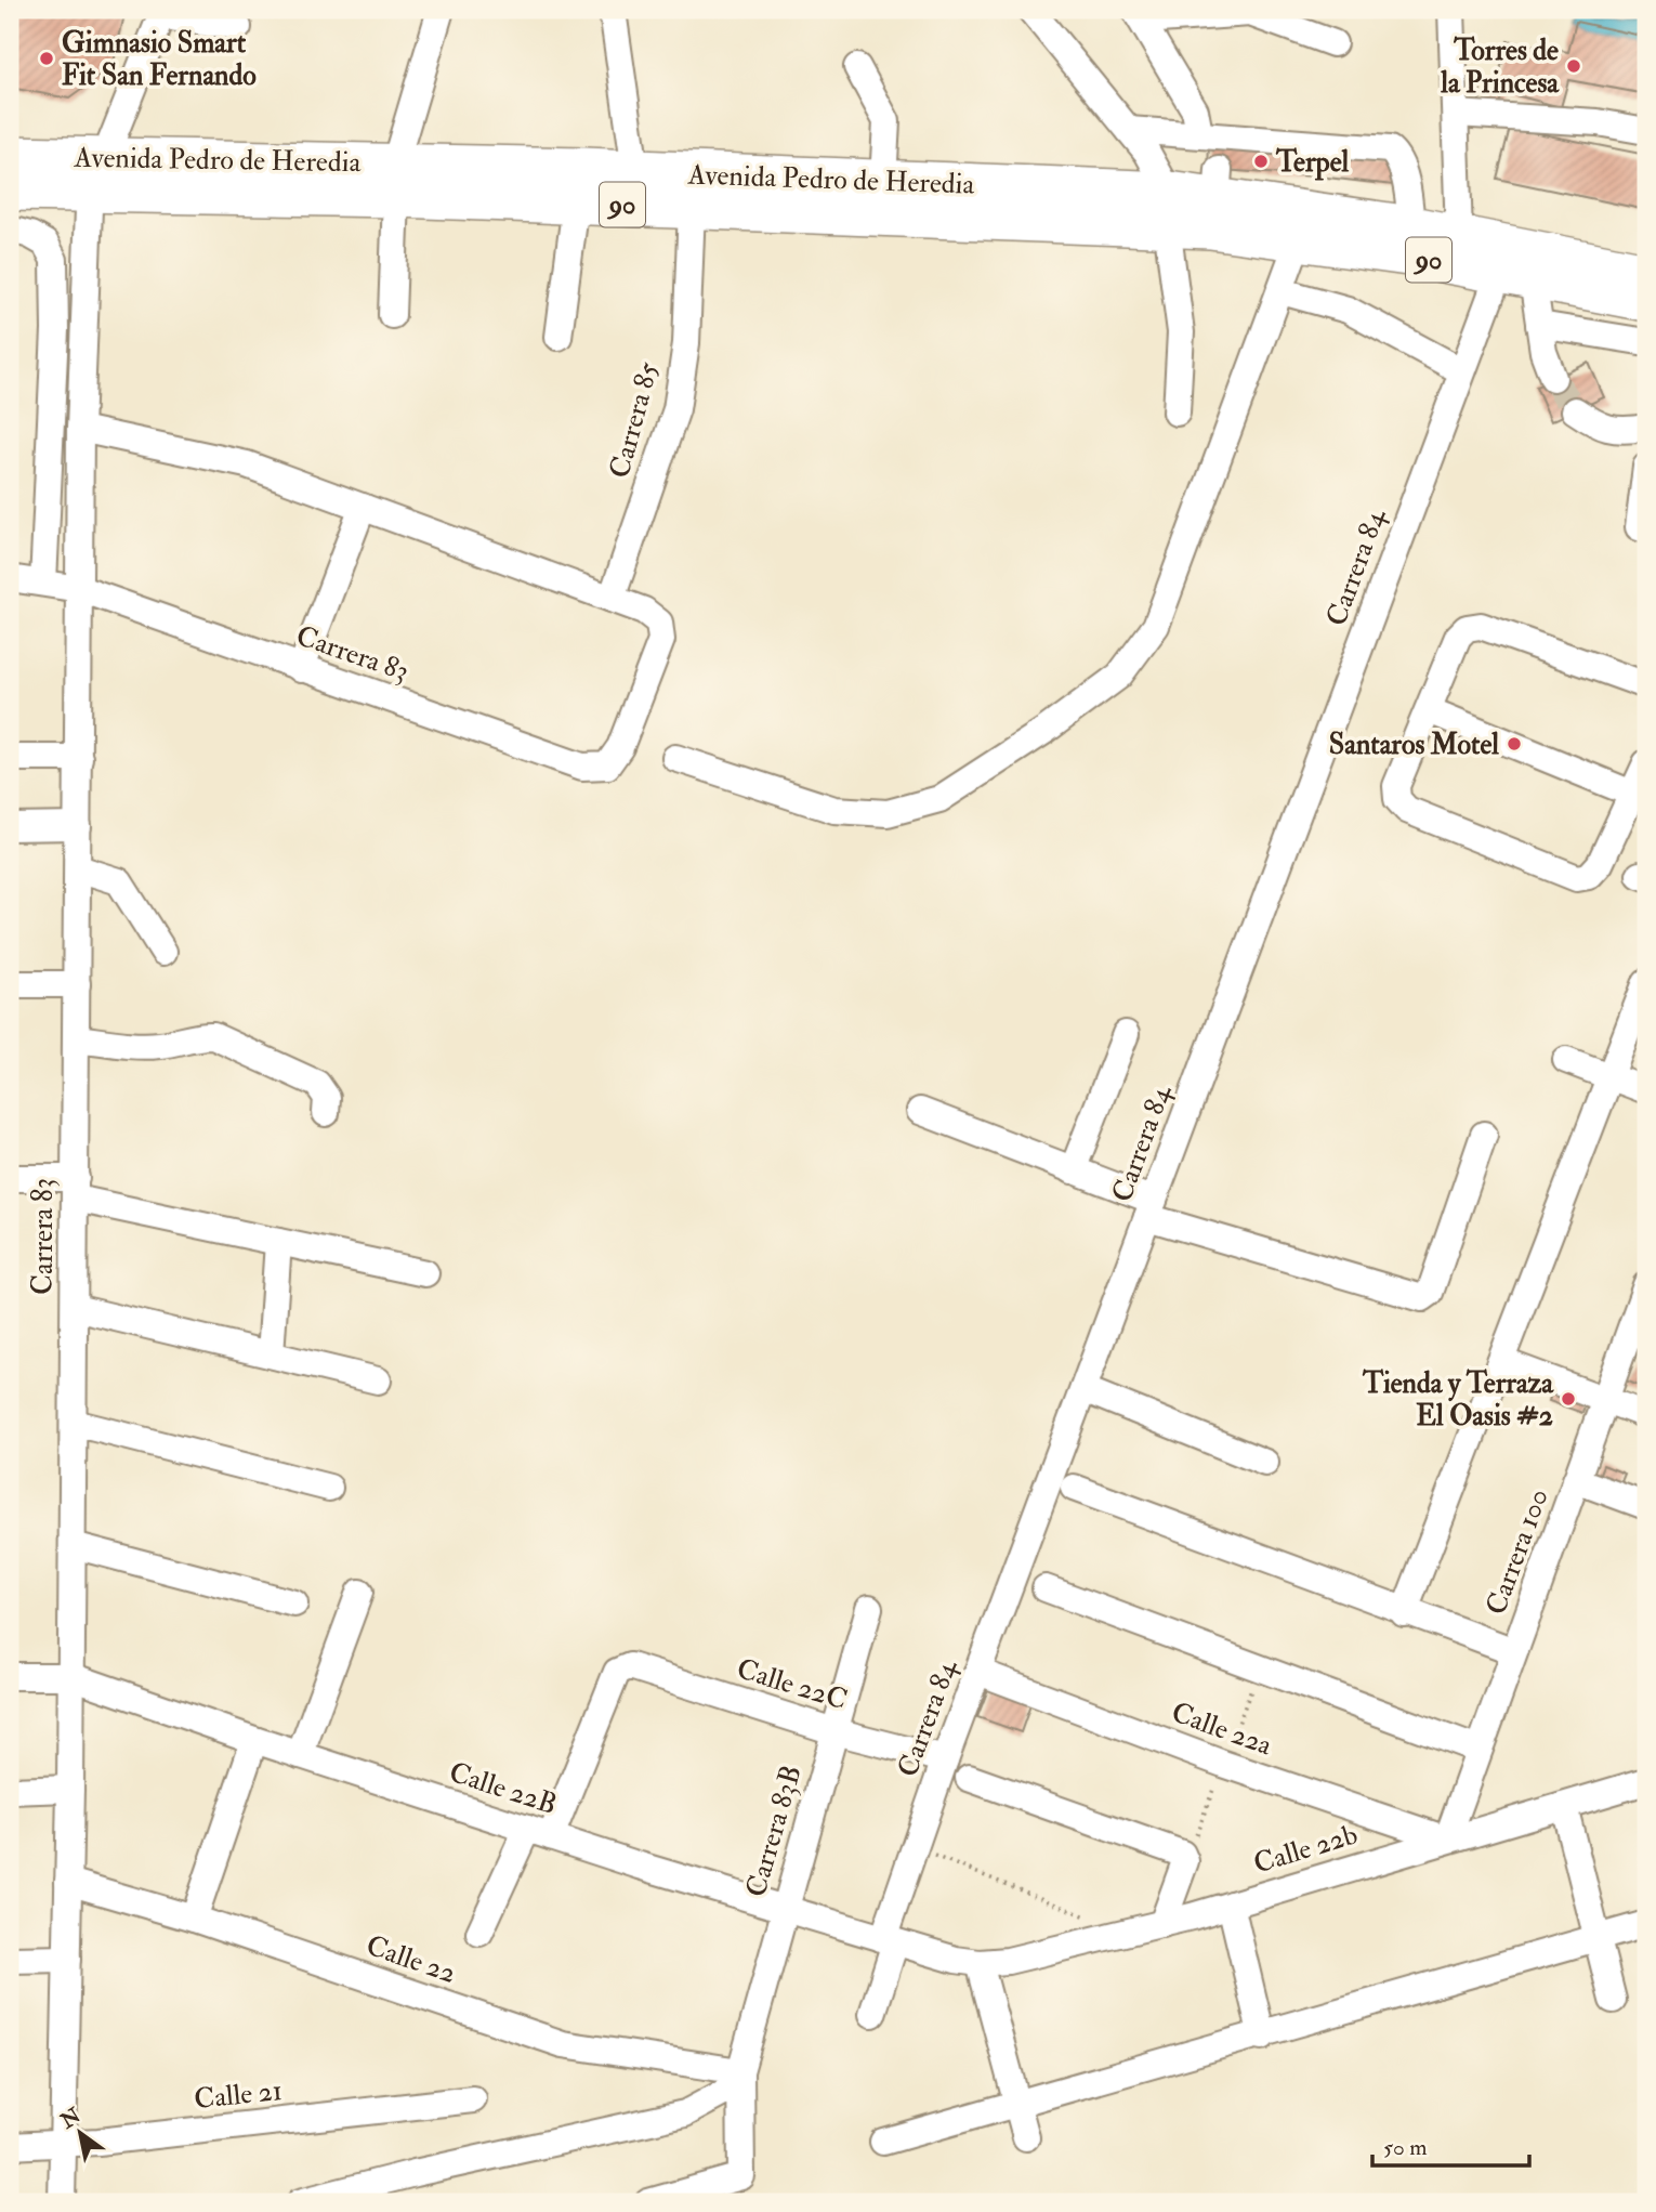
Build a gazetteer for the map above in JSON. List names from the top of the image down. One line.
{"streets":{"highway":["Avenida Pedro de Heredia","90"],"street":["Carrera 85","Carrera 84","Carrera 83","Carrera 100","Calle 22C","Calle 22a","Calle 22B","Carrera 83B","Calle 22b","Calle 22","Calle 21"]},"crossings":[["Avenida Pedro de Heredia","Carrera 85"],["Avenida Pedro de Heredia","Carrera 84"],["Avenida Pedro de Heredia","Carrera 83"],["Carrera 85","Carrera 83"],["Carrera 84","Calle 22C"],["Carrera 84","Calle 22a"],["Carrera 84","Calle 22B"],["Carrera 83","Calle 22B"],["Carrera 83","Calle 22"],["Carrera 83","Calle 21"],["Carrera 100","Calle 22a"],["Carrera 100","Calle 22b"],["Calle 22C","Calle 22B"],["Calle 22C","Carrera 83B"],["Calle 22a","Calle 22b"],["Calle 22B","Carrera 83B"],["Calle 22B","Calle 22b"],["Carrera 83B","Calle 22"]],"places":["Gimnasio Smart Fit San Fernando","Torres de la Princesa","Terpel","Santaros Motel","Tienda y Terraza El Oasis #2"],"scale_bar":"50 m","north":"top left"}
